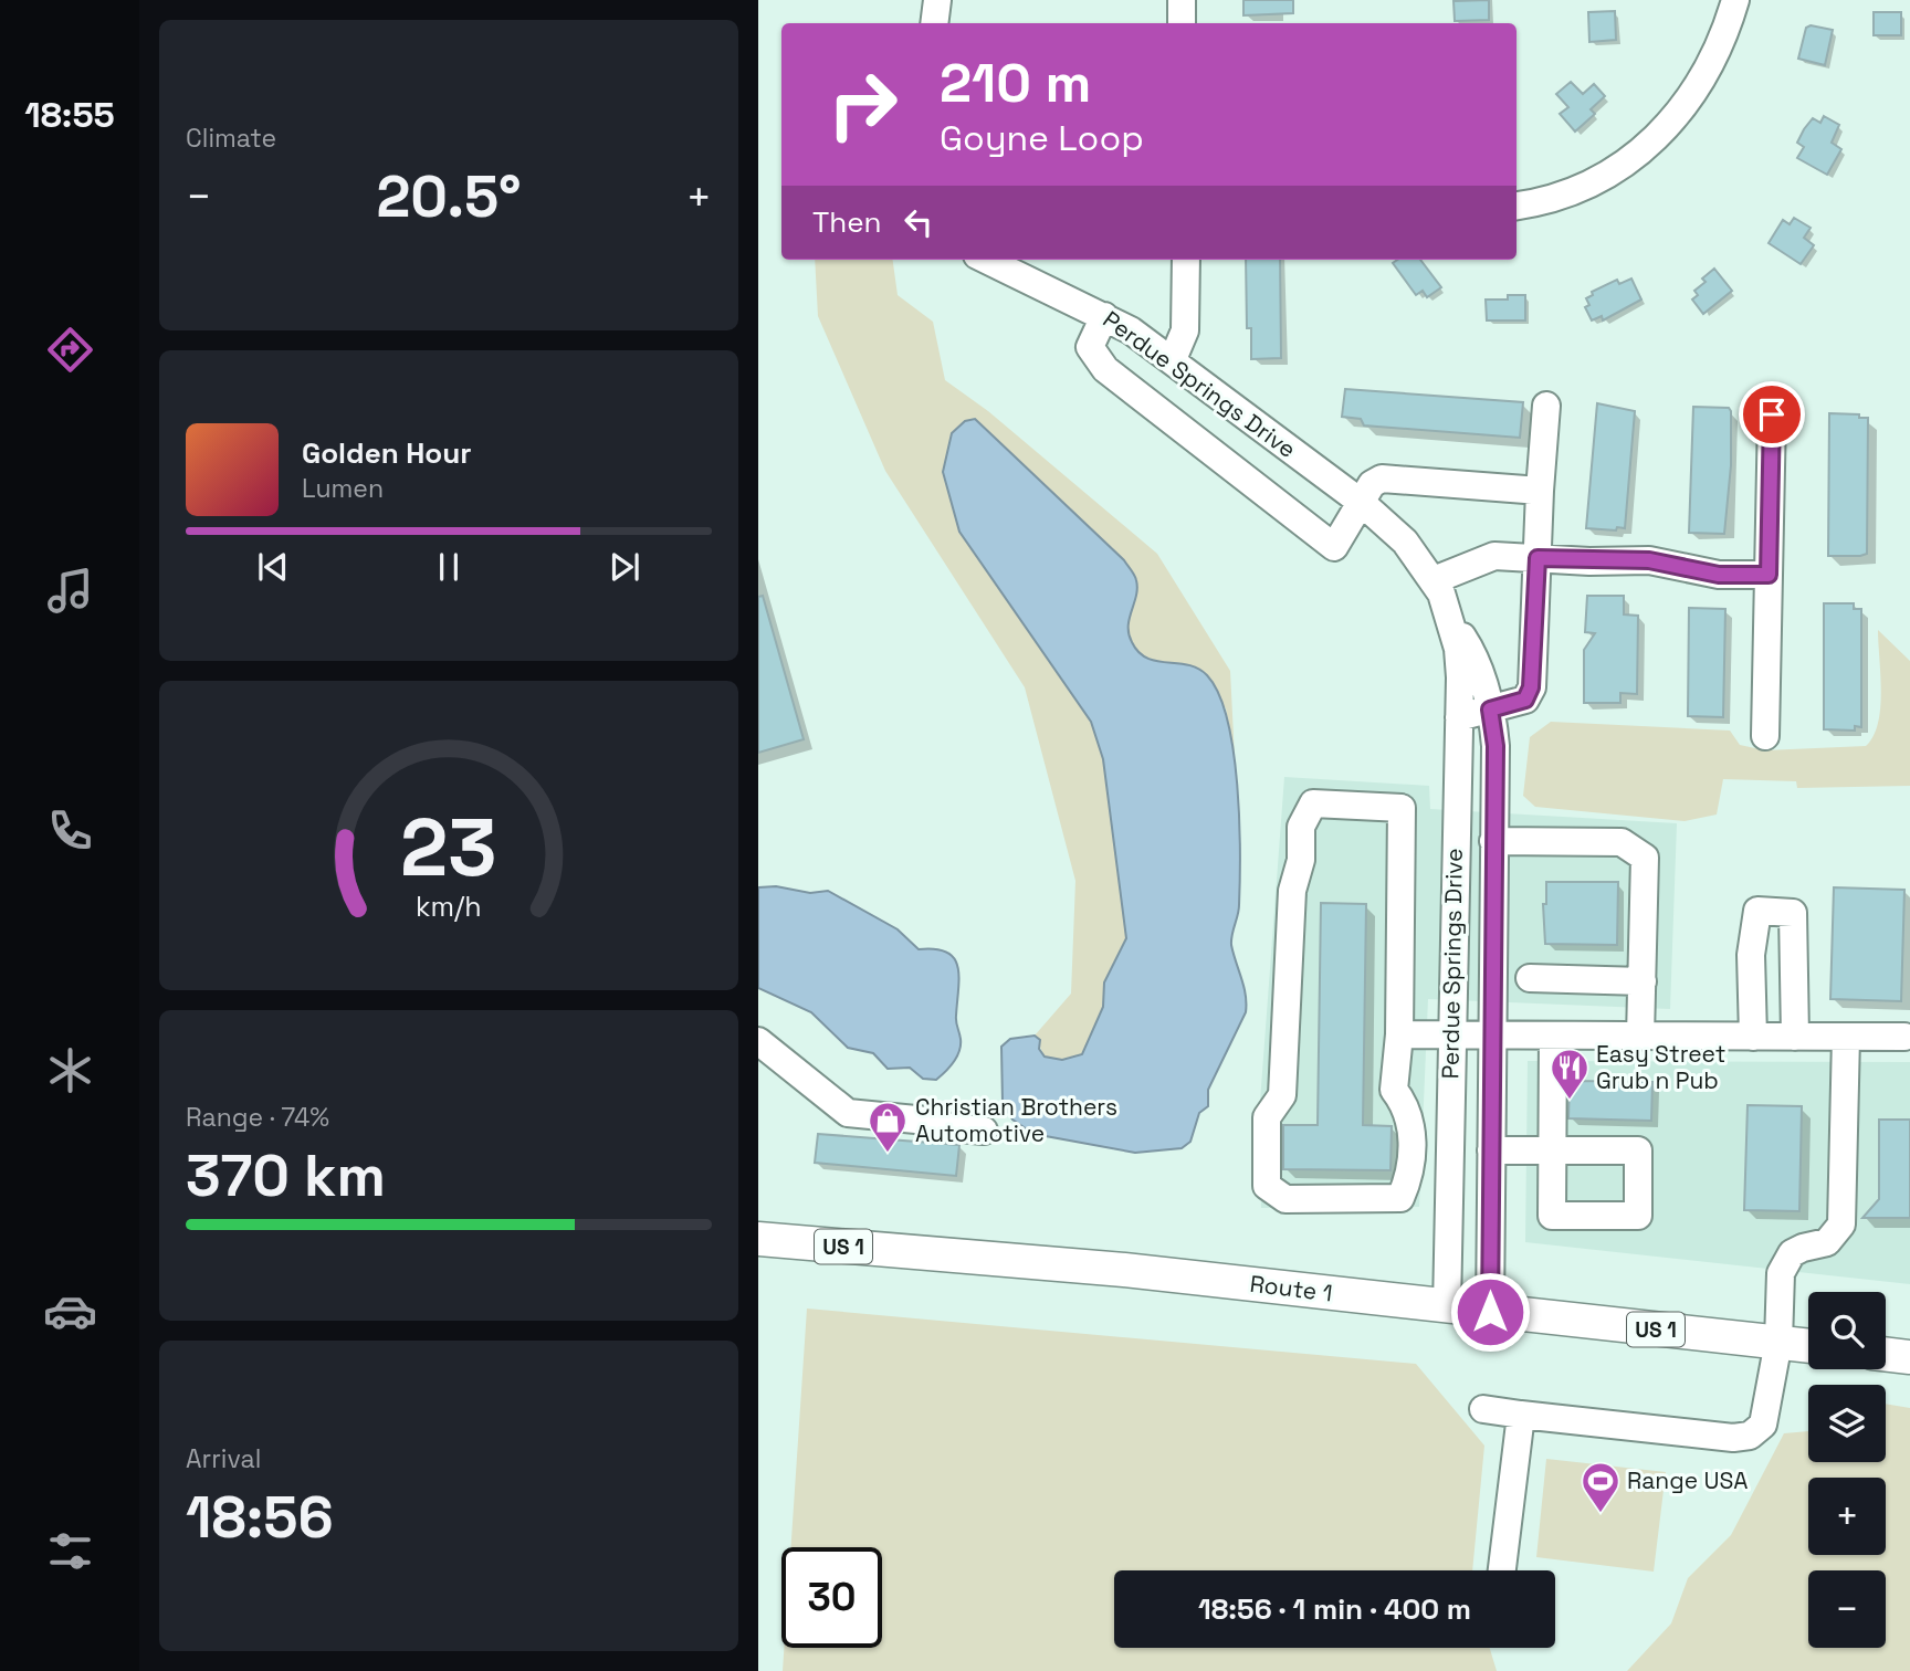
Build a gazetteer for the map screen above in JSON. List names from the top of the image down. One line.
{"streets":{"main road":["US 1","Route 1"],"street":["Perdue Springs Drive"]},"crossings":[["Perdue Springs Drive","Route 1"]],"places":{"restaurant":["Easy Street Grub n Pub"],"shop":["Christian Brothers Automotive"],"sports":["Range USA"]},"page":{"tabs":"18:55","tile":["Climate",["Range · 74%","370 km"],["Arrival","18:56"]],"turn":["210 m","Goyne Loop"],"heat":["−","20.5°","+"],"then":"Then","song":["Golden Hour","Lumen"],"map_buttons":["+","−"],"limit":"30","trip":"18:56 · 1 min · 400 m","gauge":["23","km/h"]}}
